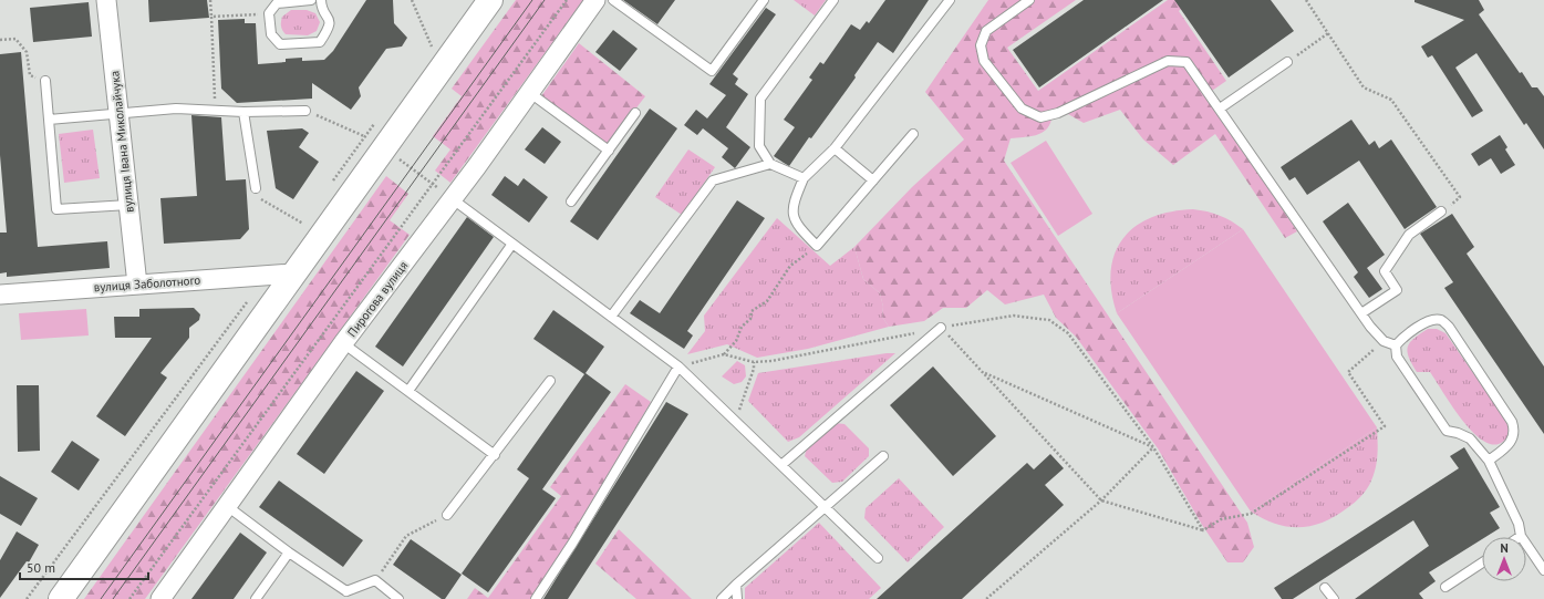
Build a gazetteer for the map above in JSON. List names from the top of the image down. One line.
{"streets":{"street":["вулиця Івана Миколайчука","вулиця Заболотного","Пирогова вулиця"]},"crossings":[["вулиця Івана Миколайчука","вулиця Заболотного"]],"scale_bar":"50 m","north":"top"}
